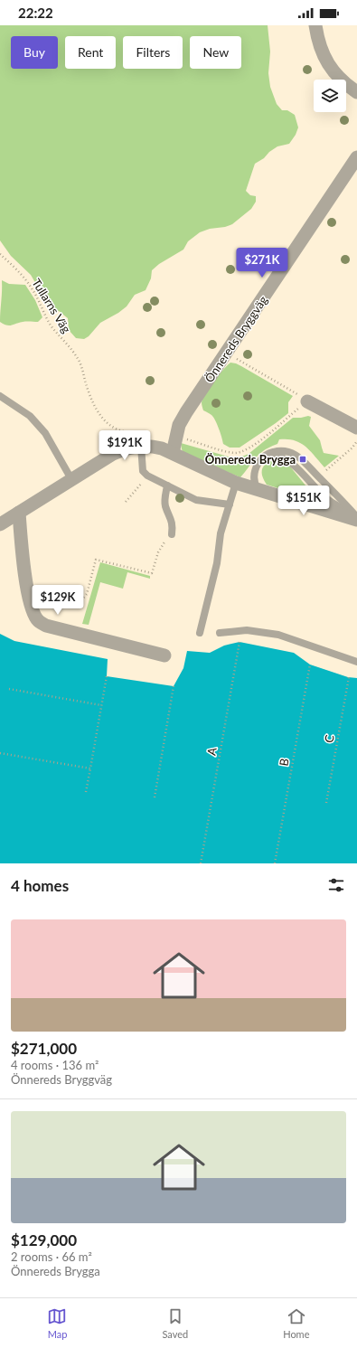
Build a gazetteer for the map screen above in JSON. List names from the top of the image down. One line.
{"streets":{"street":["Önnereds Bryggväg"],"path":["Tullarns Väg","C","A","B"]},"places":{"transit":["Önnereds Brygga"]},"page":{"status":"22:22","chip":["Buy","Rent","Filters","New"],"price":["$271K","$191K","$151K","$129K"],"heading":"4 homes","list":[{"name":"$271,000","note":"4 rooms · 136 m² · Önnereds Bryggväg"},{"name":"$129,000","note":"2 rooms · 66 m² · Önnereds Brygga"}],"tabs":["Map","Saved","Home"]}}
